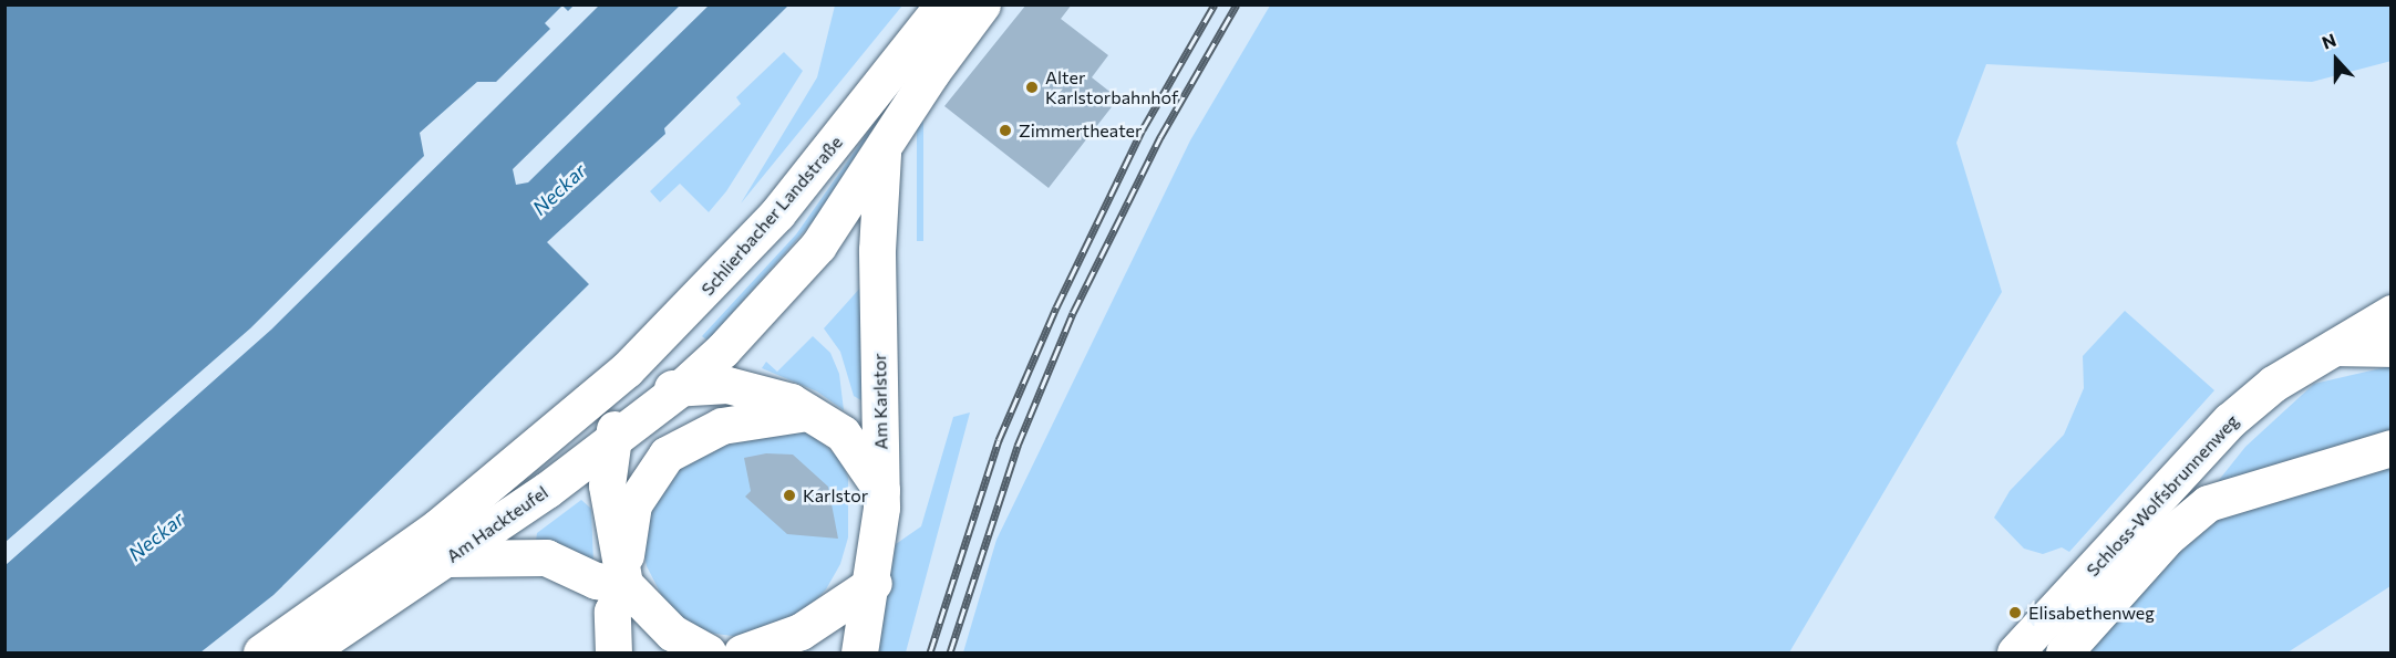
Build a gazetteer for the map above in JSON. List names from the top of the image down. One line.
{"streets":{"main road":["Schlierbacher Landstraße","Am Karlstor","Schloss-Wolfsbrunnenweg","Am Hackteufel"]},"crossings":[["Schlierbacher Landstraße","Am Hackteufel"]],"water":["Neckar"],"places":["Alter Karlstorbahnhof","Zimmertheater","Karlstor","Elisabethenweg"],"north":"top"}
